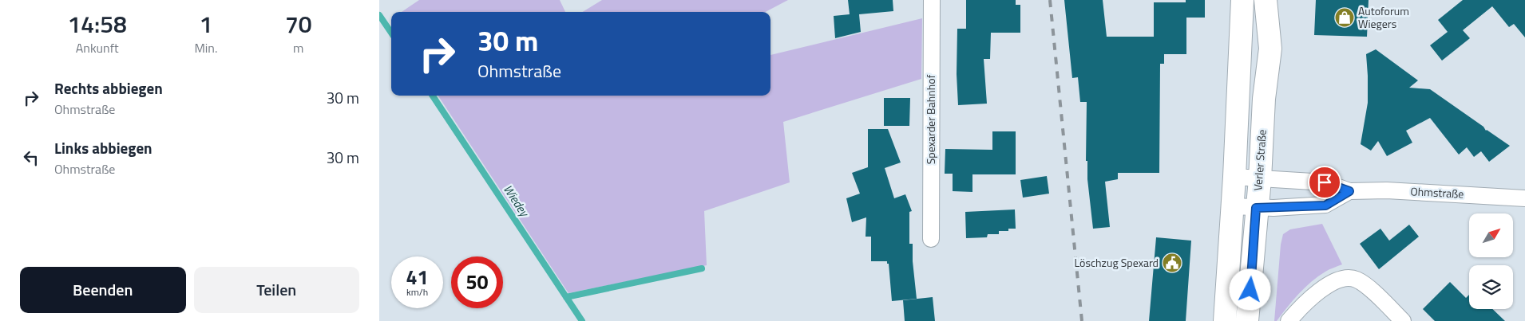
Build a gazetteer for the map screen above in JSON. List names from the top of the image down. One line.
{"streets":{"main road":["Verler Straße"],"street":["Spexarder Bahnhof","Ohmstraße"]},"crossings":[["Verler Straße","Ohmstraße"]],"water":["Wiedey"],"places":{"shop":["Autoforum Wiegers"],"public building":["Löschzug Spexard"]},"north":"top right","page":{"eta":["14:58","Ankunft","1","Min.","70","m"],"turn":["30 m","Ohmstraße"],"list":[{"name":"Rechts abbiegen","note":"Ohmstraße","value":"30 m"},{"name":"Links abbiegen","note":"Ohmstraße","value":"30 m"}],"speed":"41 km/h","limit":"50","buttons":["Beenden","Teilen"]}}
